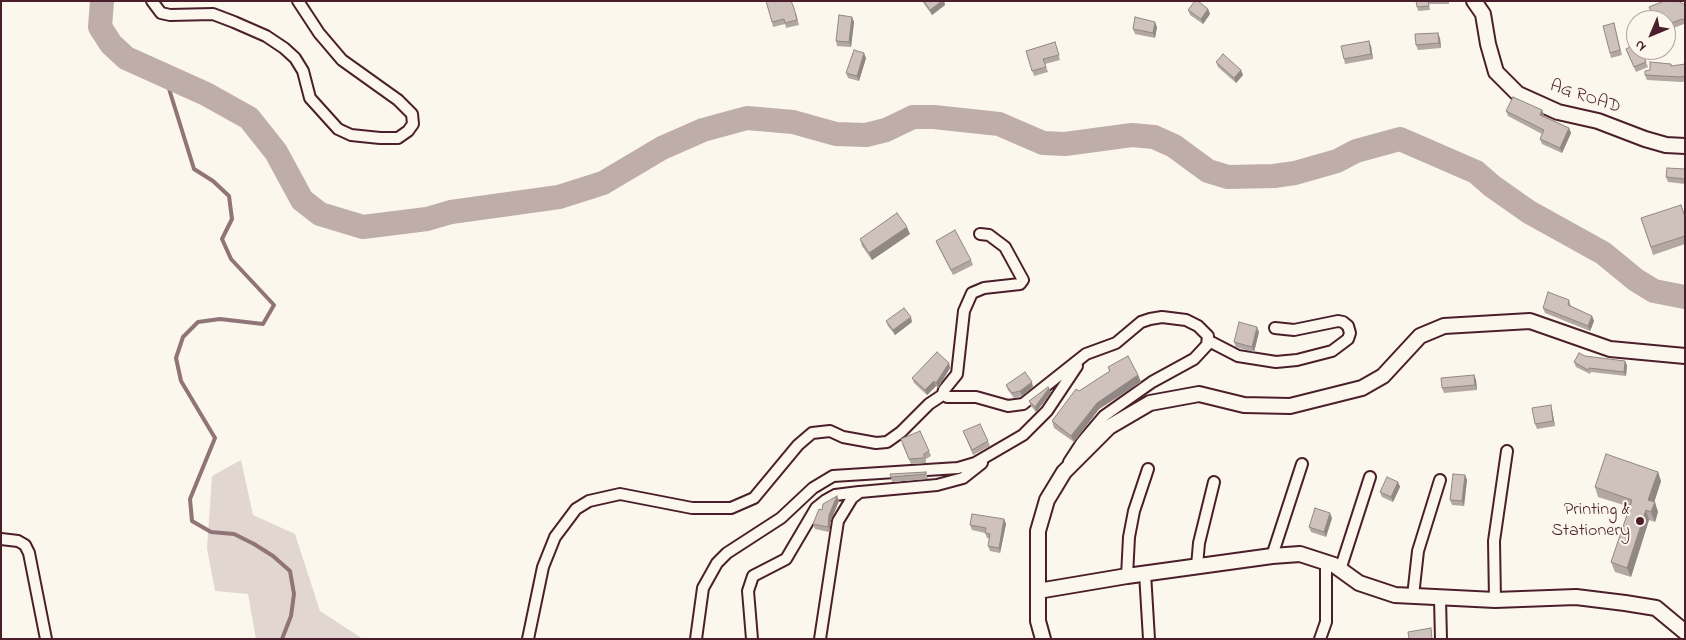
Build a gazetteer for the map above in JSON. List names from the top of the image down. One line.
{"streets":{"main road":["AG ROAD"]},"places":["Printing & Stationery"],"north":"bottom left"}
